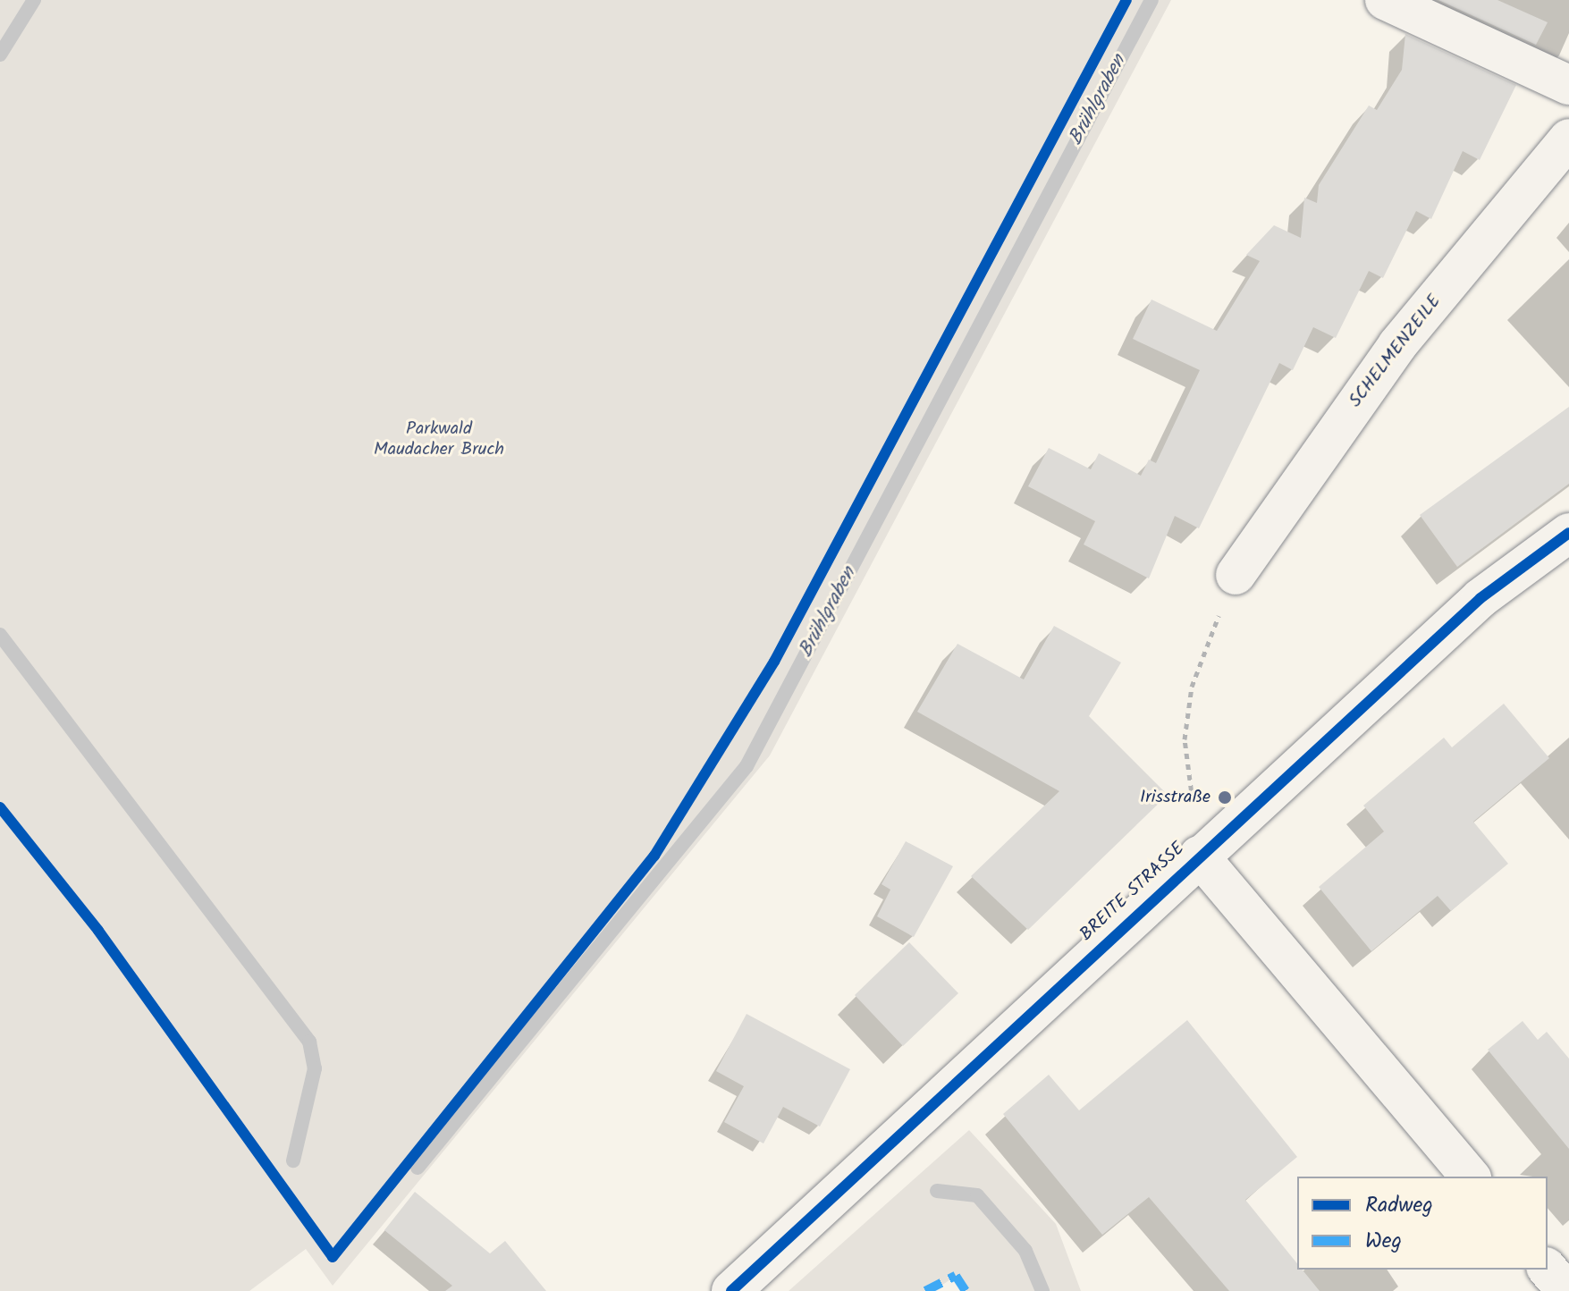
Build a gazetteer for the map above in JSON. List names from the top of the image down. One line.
{"streets":{"street":["SCHELMENZEILE","BREITE STRASSE"]},"water":["Brühlgraben"],"parks":["Parkwald Maudacher Bruch"],"places":["Irisstraße"],"legend":["Radweg","Weg"]}
